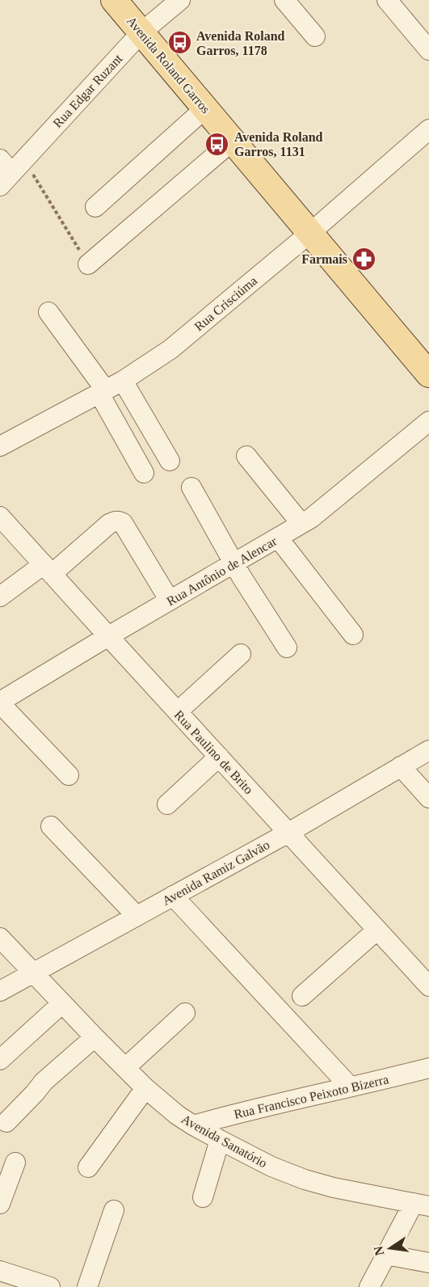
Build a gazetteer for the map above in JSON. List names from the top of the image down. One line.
{"streets":{"main road":["Avenida Roland Garros"],"street":["Rua Edgar Ruzant","Rua Crisciúma","Rua Antônio de Alencar","Rua Paulino de Brito","Avenida Ramiz Galvão","Rua Francisco Peixoto Bizerra","Avenida Sanatório"]},"crossings":[["Avenida Roland Garros","Rua Edgar Ruzant"],["Avenida Roland Garros","Rua Crisciúma"],["Rua Antônio de Alencar","Rua Paulino de Brito"],["Rua Paulino de Brito","Avenida Ramiz Galvão"],["Avenida Ramiz Galvão","Avenida Sanatório"],["Rua Francisco Peixoto Bizerra","Avenida Sanatório"]],"places":{"bus stop":["Avenida Roland Garros, 1178","Avenida Roland Garros, 1131"],"pharmacy":["Farmais"]},"north":"left"}
